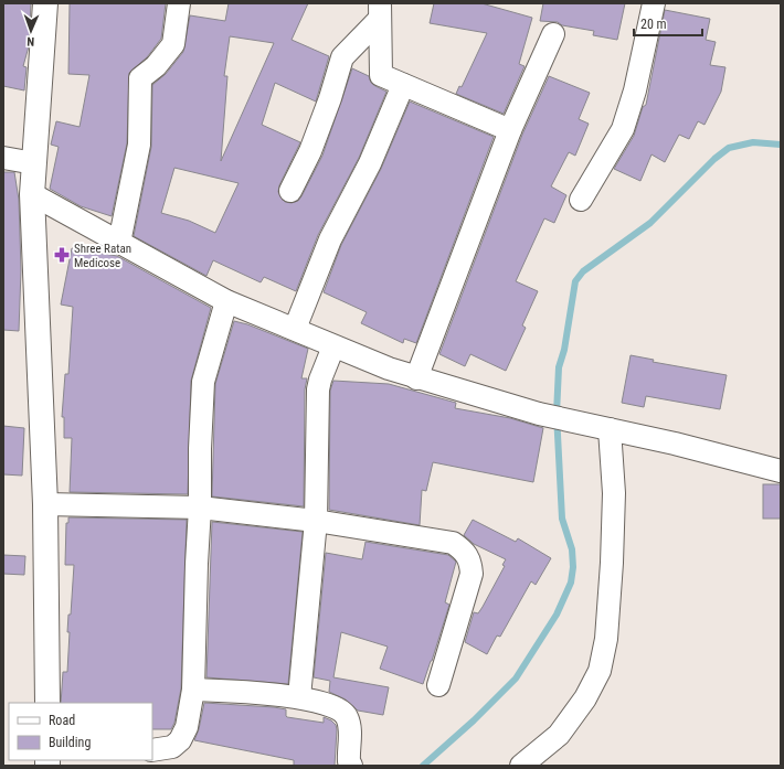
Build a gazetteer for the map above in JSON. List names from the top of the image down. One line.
{"places":{"pharmacy":["Shree Ratan Medicose"]},"legend":["Road","Building"],"scale_bar":"20 m","north":"bottom"}
